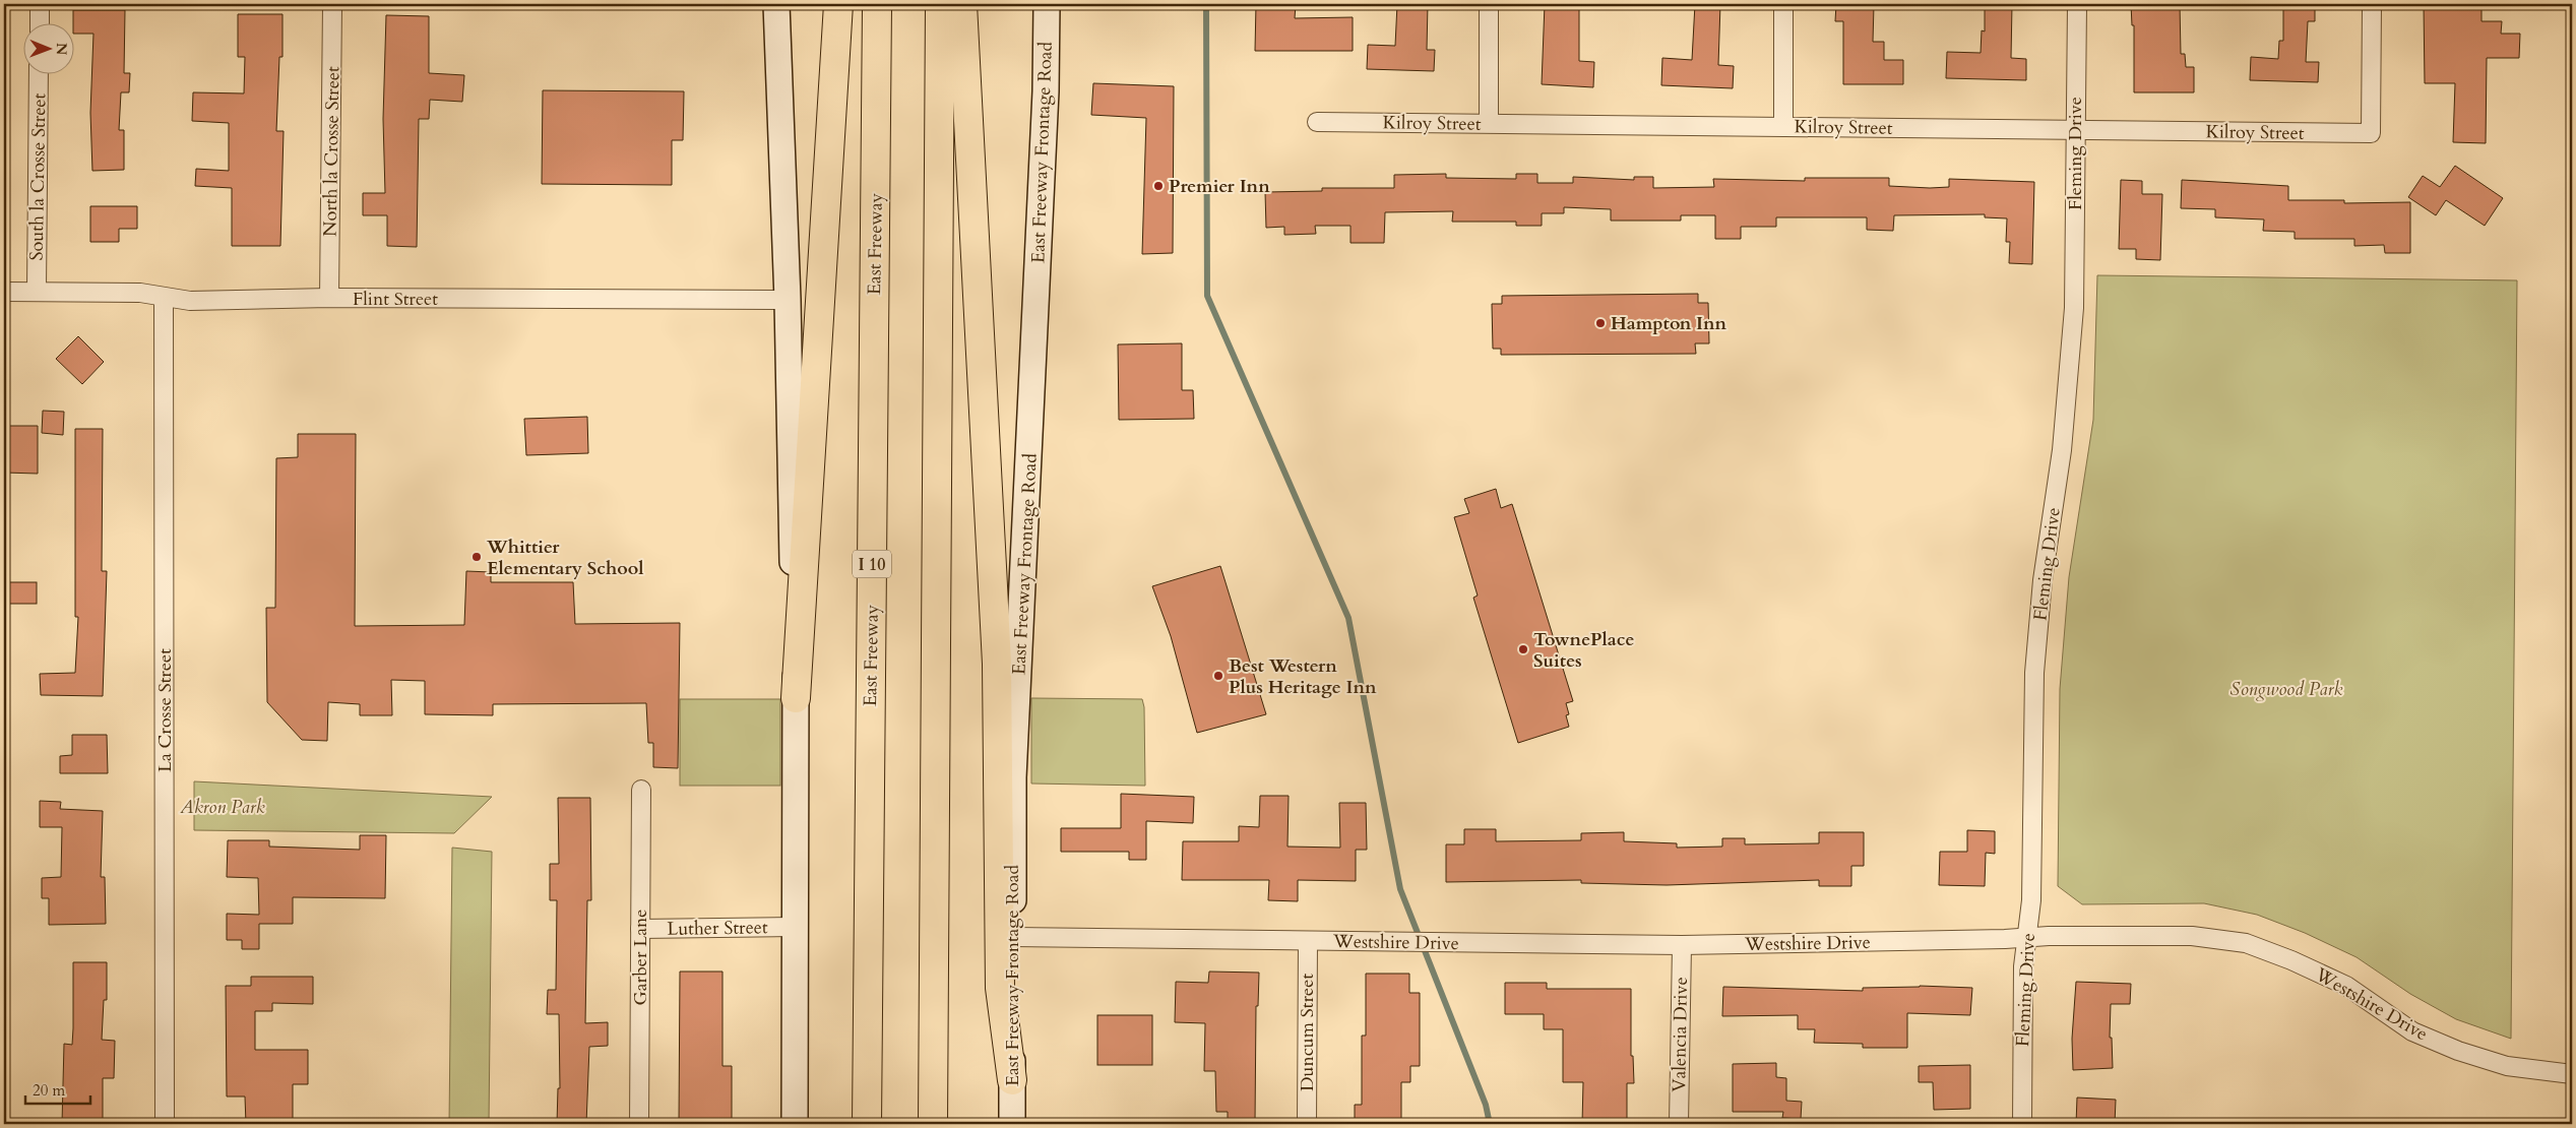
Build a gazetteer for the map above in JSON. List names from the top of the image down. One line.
{"streets":{"highway":["East Freeway","I 10"],"main road":["East Freeway Frontage Road"],"street":["Kilroy Street","North la Crosse Street","Fleming Drive","South la Crosse Street","Flint Street","La Crosse Street","Luther Street","Westshire Drive","Garber Lane","Duncum Street","Valencia Drive"]},"crossings":[["Kilroy Street","Fleming Drive"],["North la Crosse Street","Flint Street"],["East Freeway Frontage Road","Westshire Drive"],["Fleming Drive","Westshire Drive"],["South la Crosse Street","Flint Street"],["Flint Street","La Crosse Street"],["Luther Street","Garber Lane"],["Westshire Drive","Duncum Street"],["Westshire Drive","Valencia Drive"]],"parks":["Songwood Park","Akron Park"],"places":["Premier Inn","Hampton Inn","Whittier Elementary School","TownePlace Suites","Best Western Plus Heritage Inn"],"scale_bar":"20 m","north":"right"}
